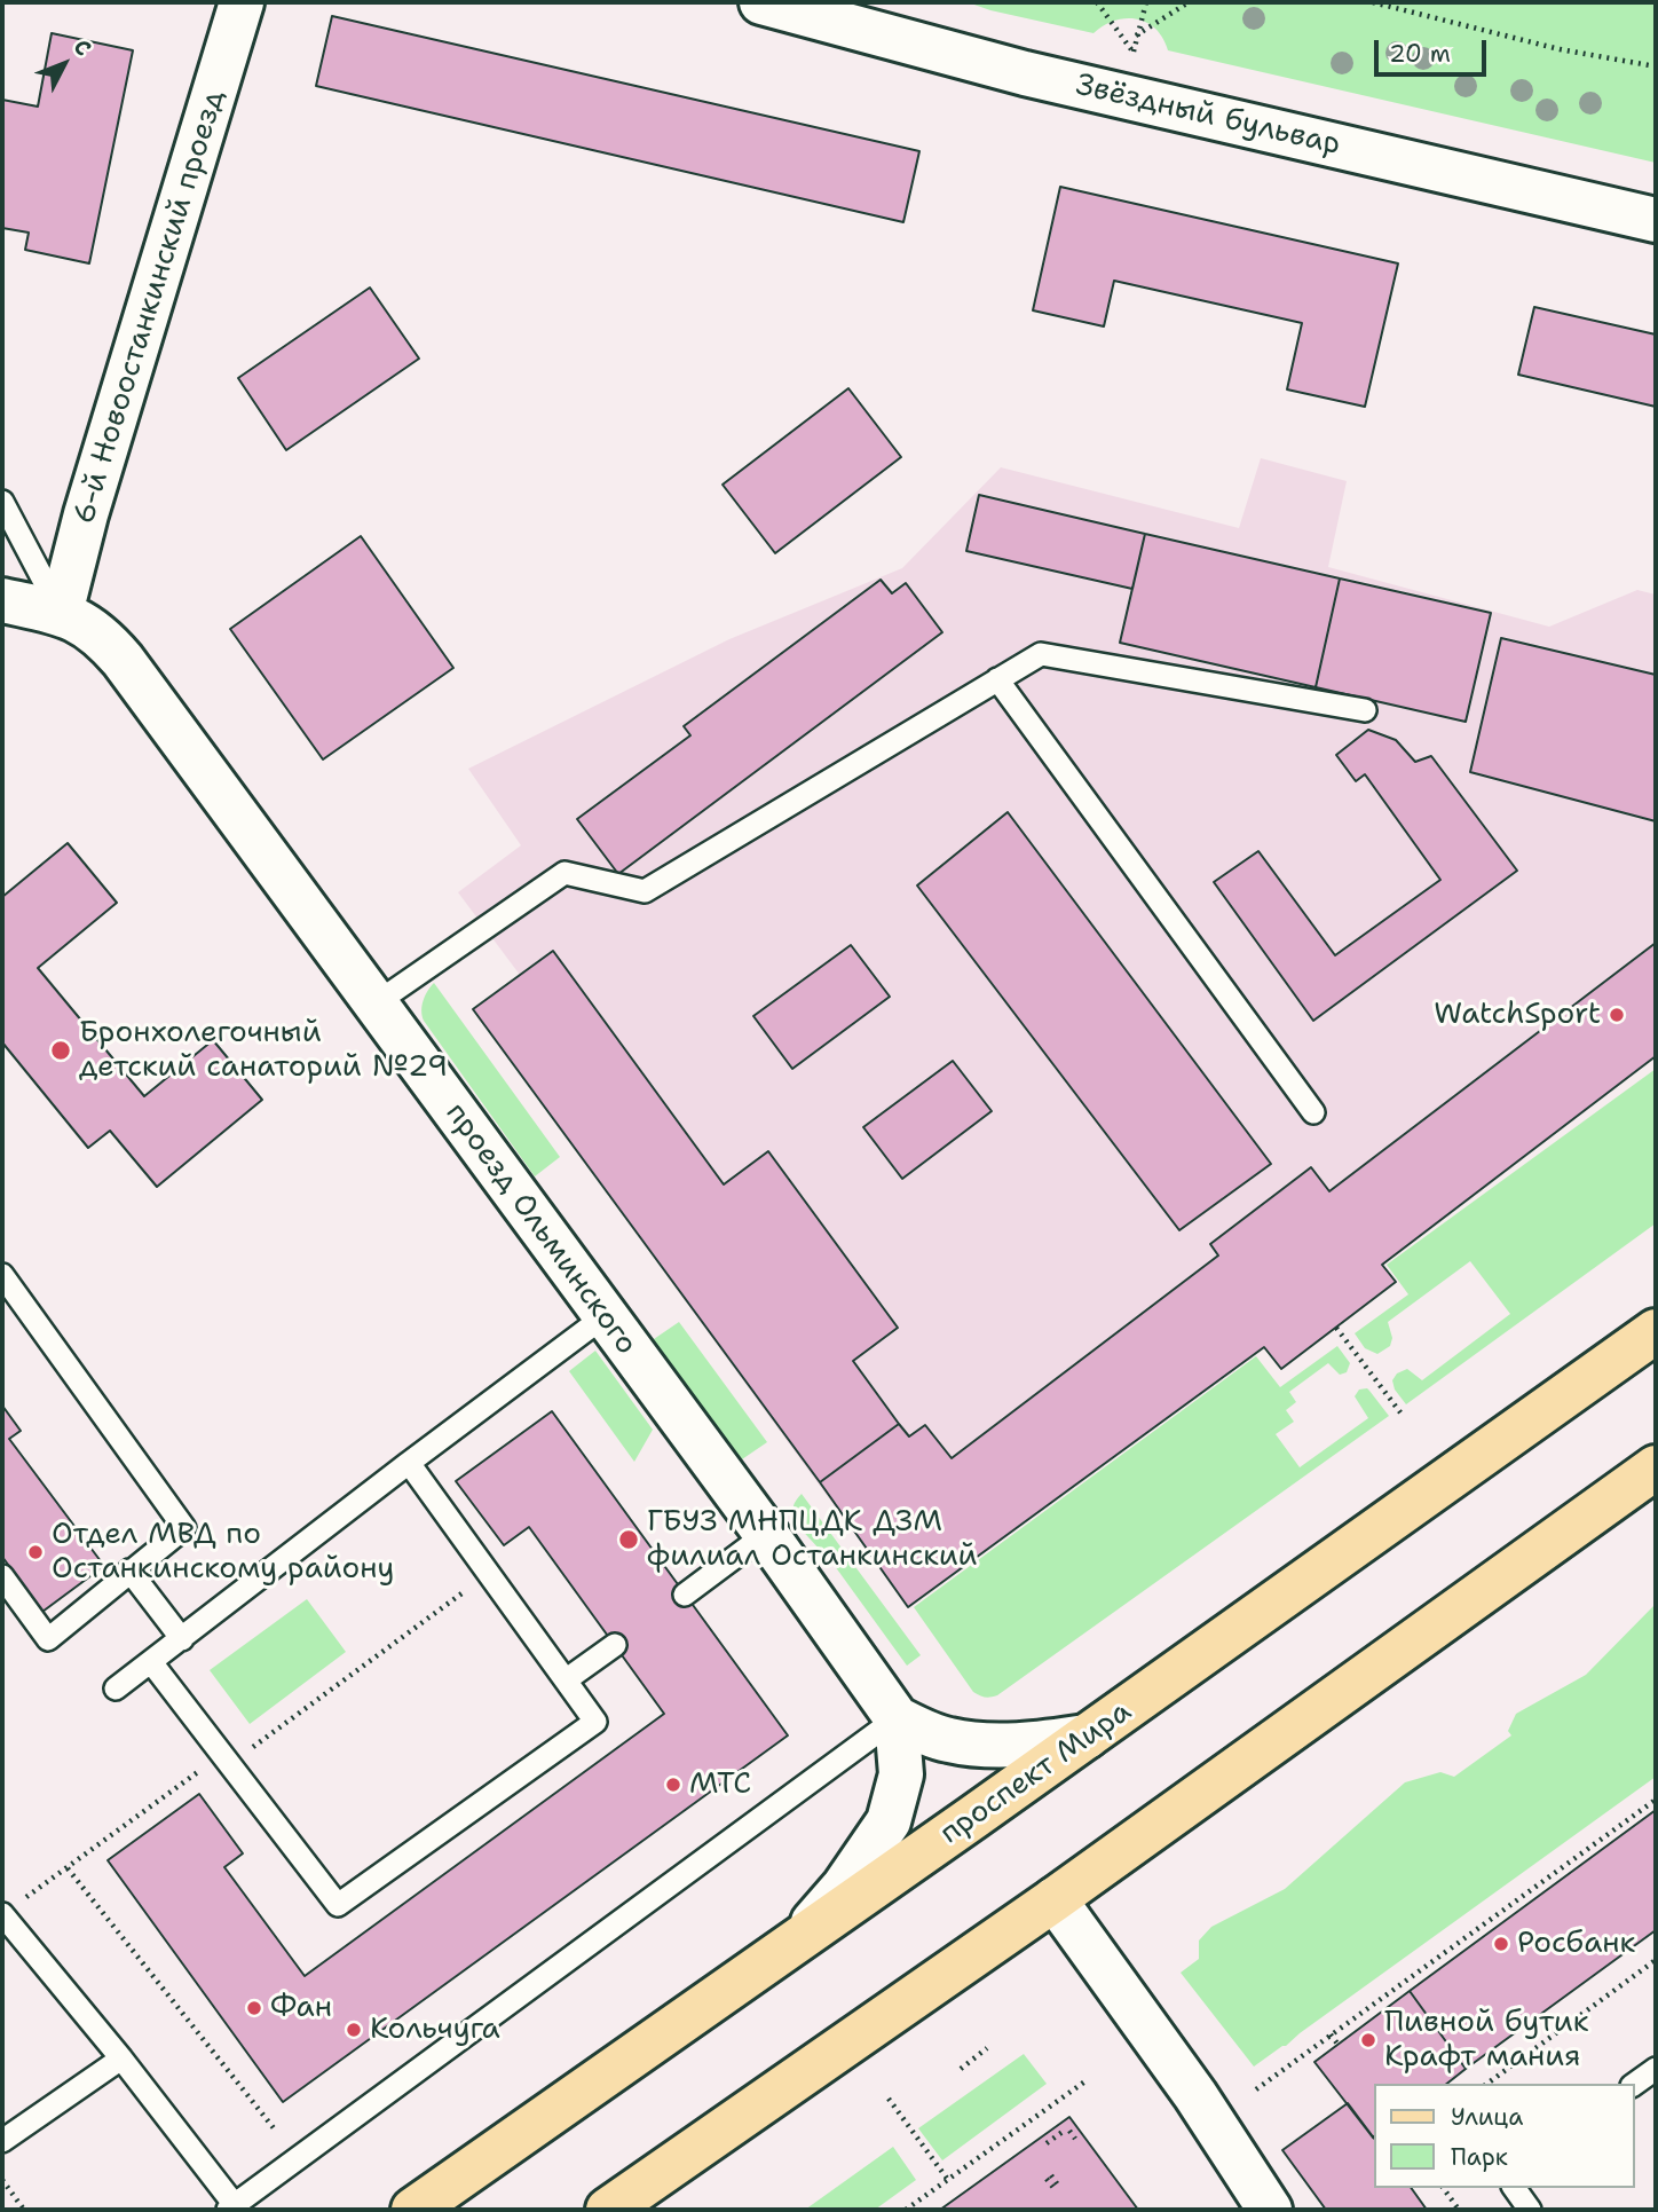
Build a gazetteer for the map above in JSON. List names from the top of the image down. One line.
{"streets":{"main road":["проспект Мира"],"street":["Звёздный бульвар","6-й Новоостанкинский проезд","проезд Ольминского"]},"crossings":[["6-й Новоостанкинский проезд","проезд Ольминского"]],"places":["WatchSport","Бронхолегочный детский санаторий №29","ГБУЗ МНПЦДК ДЗМ филиал Останкинский","Отдел МВД по Останкинскому району","МТС","Росбанк","Фан","Кольчуга","Пивной бутик Крафт мания"],"legend":["Улица","Парк"],"scale_bar":"20 m","north":"top right"}
